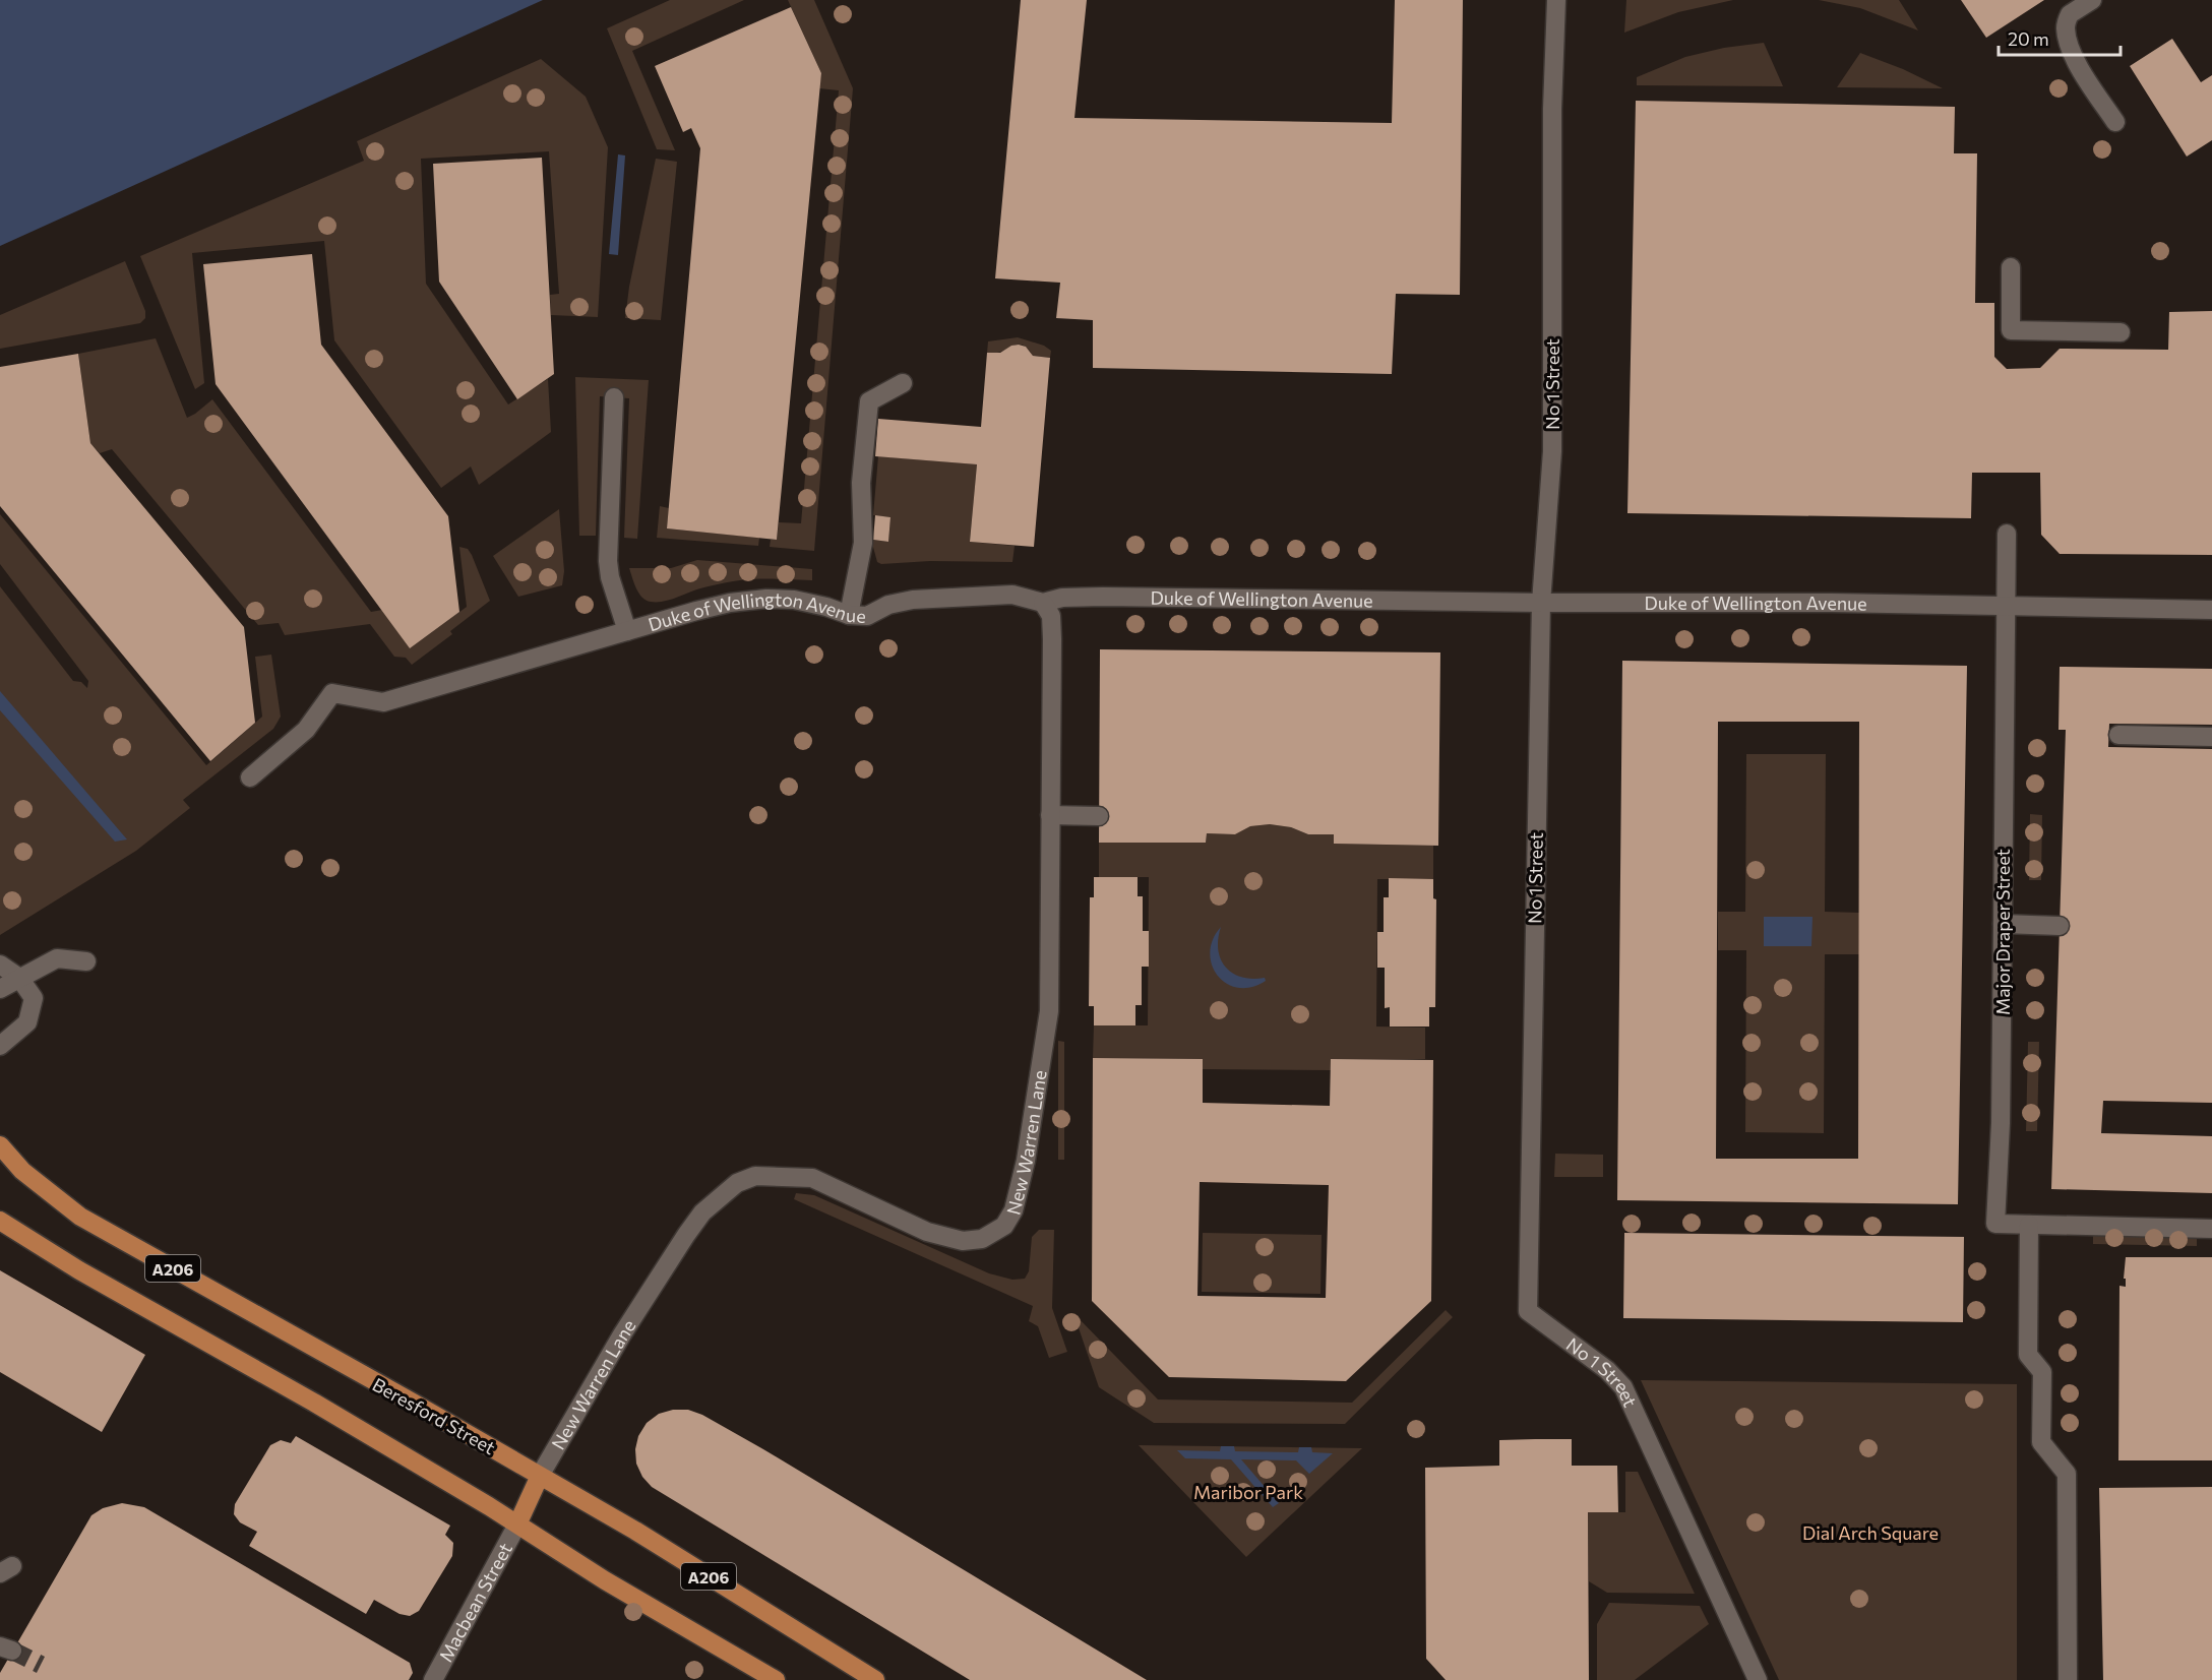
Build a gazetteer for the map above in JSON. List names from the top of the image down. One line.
{"streets":{"main road":["A206","Beresford Street"],"street":["No 1 Street","Duke of Wellington Avenue","Major Draper Street","New Warren Lane","Macbean Street"]},"crossings":[["No 1 Street","Duke of Wellington Avenue"],["Duke of Wellington Avenue","Major Draper Street"],["Duke of Wellington Avenue","New Warren Lane"],["New Warren Lane","Beresford Street"],["A206","Macbean Street"]],"parks":["Maribor Park","Dial Arch Square"],"scale_bar":"20 m"}
